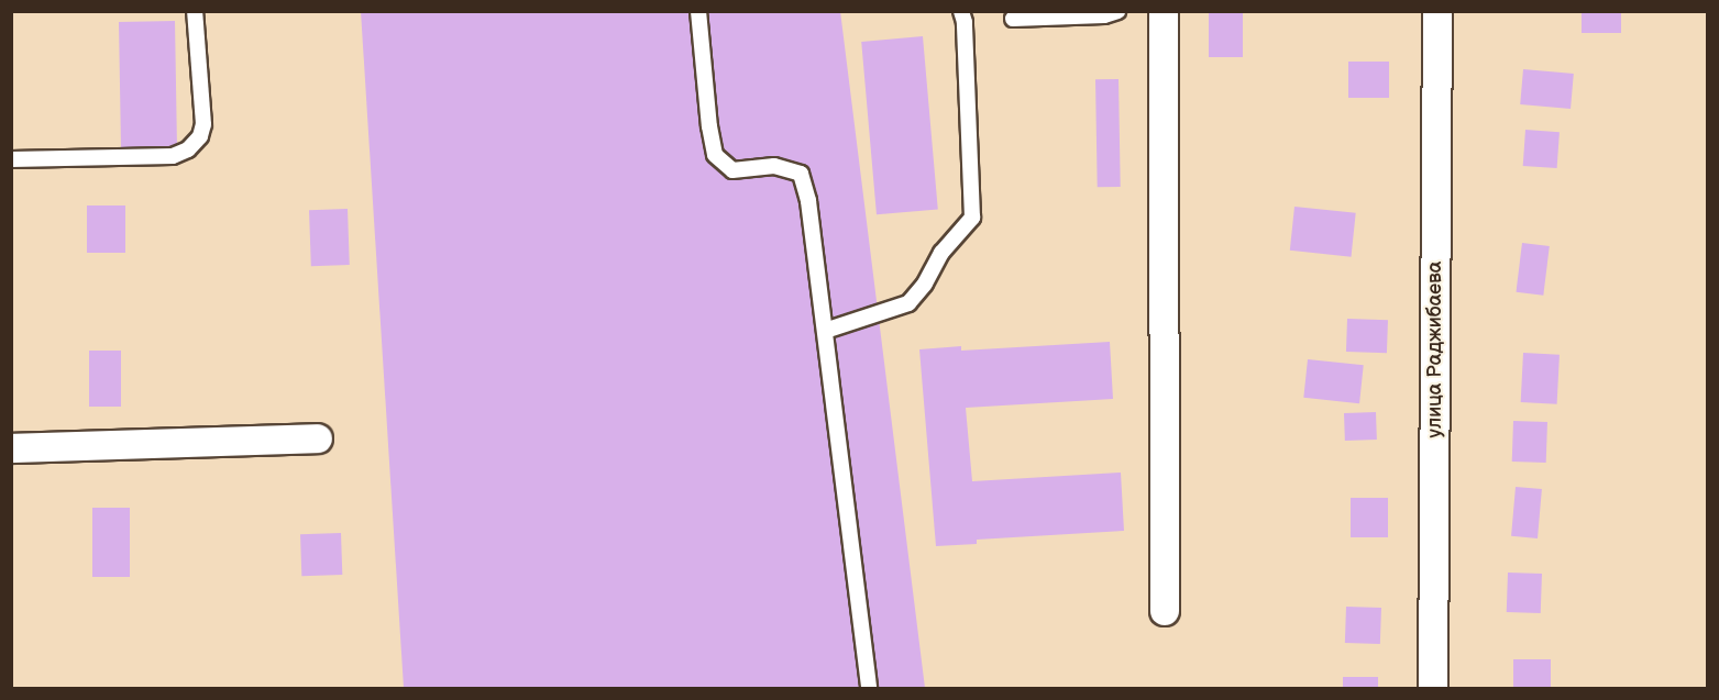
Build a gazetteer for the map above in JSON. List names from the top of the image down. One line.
{"streets":{"street":["улица Раджибаева"]}}
